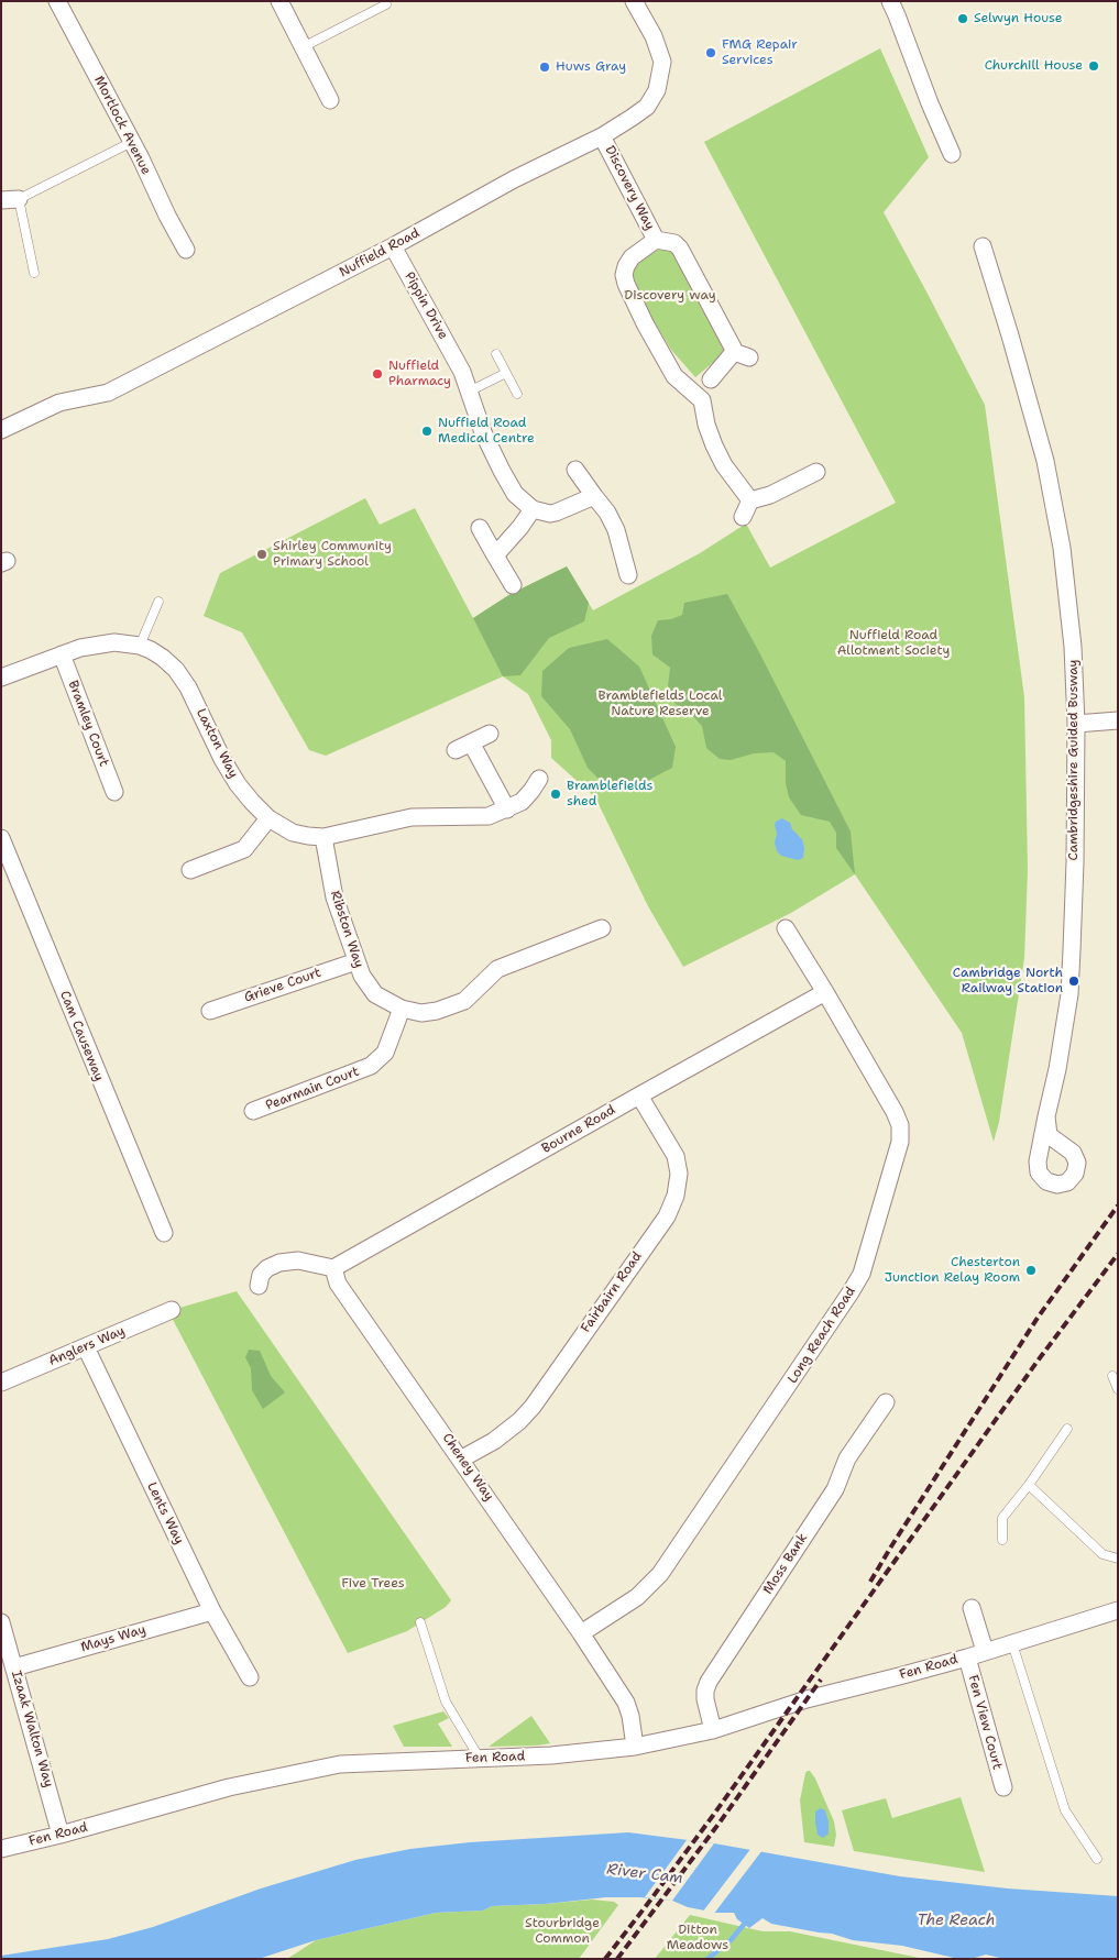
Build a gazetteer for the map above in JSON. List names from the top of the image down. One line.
{"streets":{"street":["Mortlock Avenue","Discovery Way","Nuffield Road","Pippin Drive","Bramley Court","Laxton Way","Cambridgeshire Guided Busway","Ribston Way","Grieve Court","Cam Causeway","Pearmain Court","Bourne Road","Fairbairn Road","Long Reach Road","Anglers Way","Cheney Way","Lents Way","Moss Bank","Mays Way","Fen Road","Fen View Court","Izaak Walton Way"]},"crossings":[["Discovery Way","Nuffield Road"],["Nuffield Road","Pippin Drive"],["Bramley Court","Laxton Way"],["Laxton Way","Ribston Way"],["Ribston Way","Grieve Court"],["Ribston Way","Pearmain Court"],["Bourne Road","Fairbairn Road"],["Bourne Road","Long Reach Road"],["Bourne Road","Cheney Way"],["Fairbairn Road","Cheney Way"],["Long Reach Road","Cheney Way"],["Anglers Way","Lents Way"],["Cheney Way","Fen Road"],["Lents Way","Mays Way"],["Moss Bank","Fen Road"],["Mays Way","Izaak Walton Way"],["Fen Road","Fen View Court"],["Fen Road","Izaak Walton Way"]],"water":["River Cam","The Reach"],"parks":["Discovery way","Nuffield Road Allotment Society","Bramblefields Local Nature Reserve","Five Trees","Stourbridge Common","Ditton Meadows"],"places":["Selwyn House","FMG Repair Services","Churchill House","Huws Gray","Nuffield Pharmacy","Nuffield Road Medical Centre","Shirley Community Primary School","Bramblefields shed","Cambridge North Railway Station","Chesterton Junction Relay Room"]}
